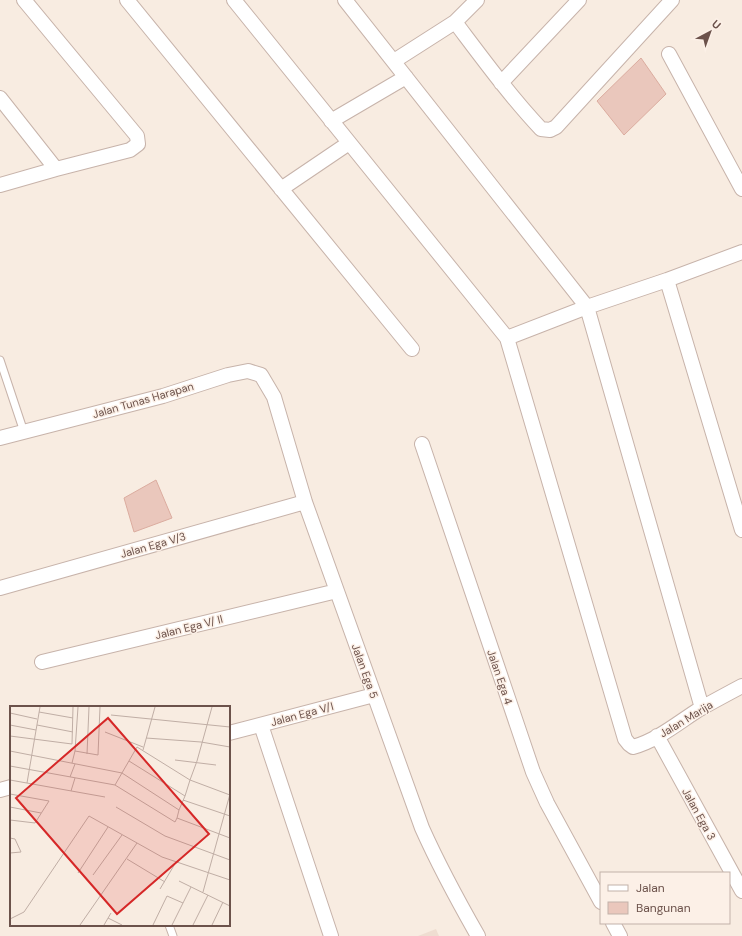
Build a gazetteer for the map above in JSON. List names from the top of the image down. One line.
{"streets":{"street":["Jalan Tunas Harapan","Jalan Ega V/3","Jalan Ega V/ II","Jalan Ega 5","Jalan Ega 4","Jalan Ega V/I","Jalan Marija","Jalan Ega 3"]},"crossings":[["Jalan Tunas Harapan","Jalan Ega 5"],["Jalan Ega V/3","Jalan Ega 5"],["Jalan Ega V/ II","Jalan Ega 5"],["Jalan Ega 5","Jalan Ega V/I"],["Jalan Marija","Jalan Ega 3"]],"legend":["Jalan","Bangunan"],"north":"top right"}
